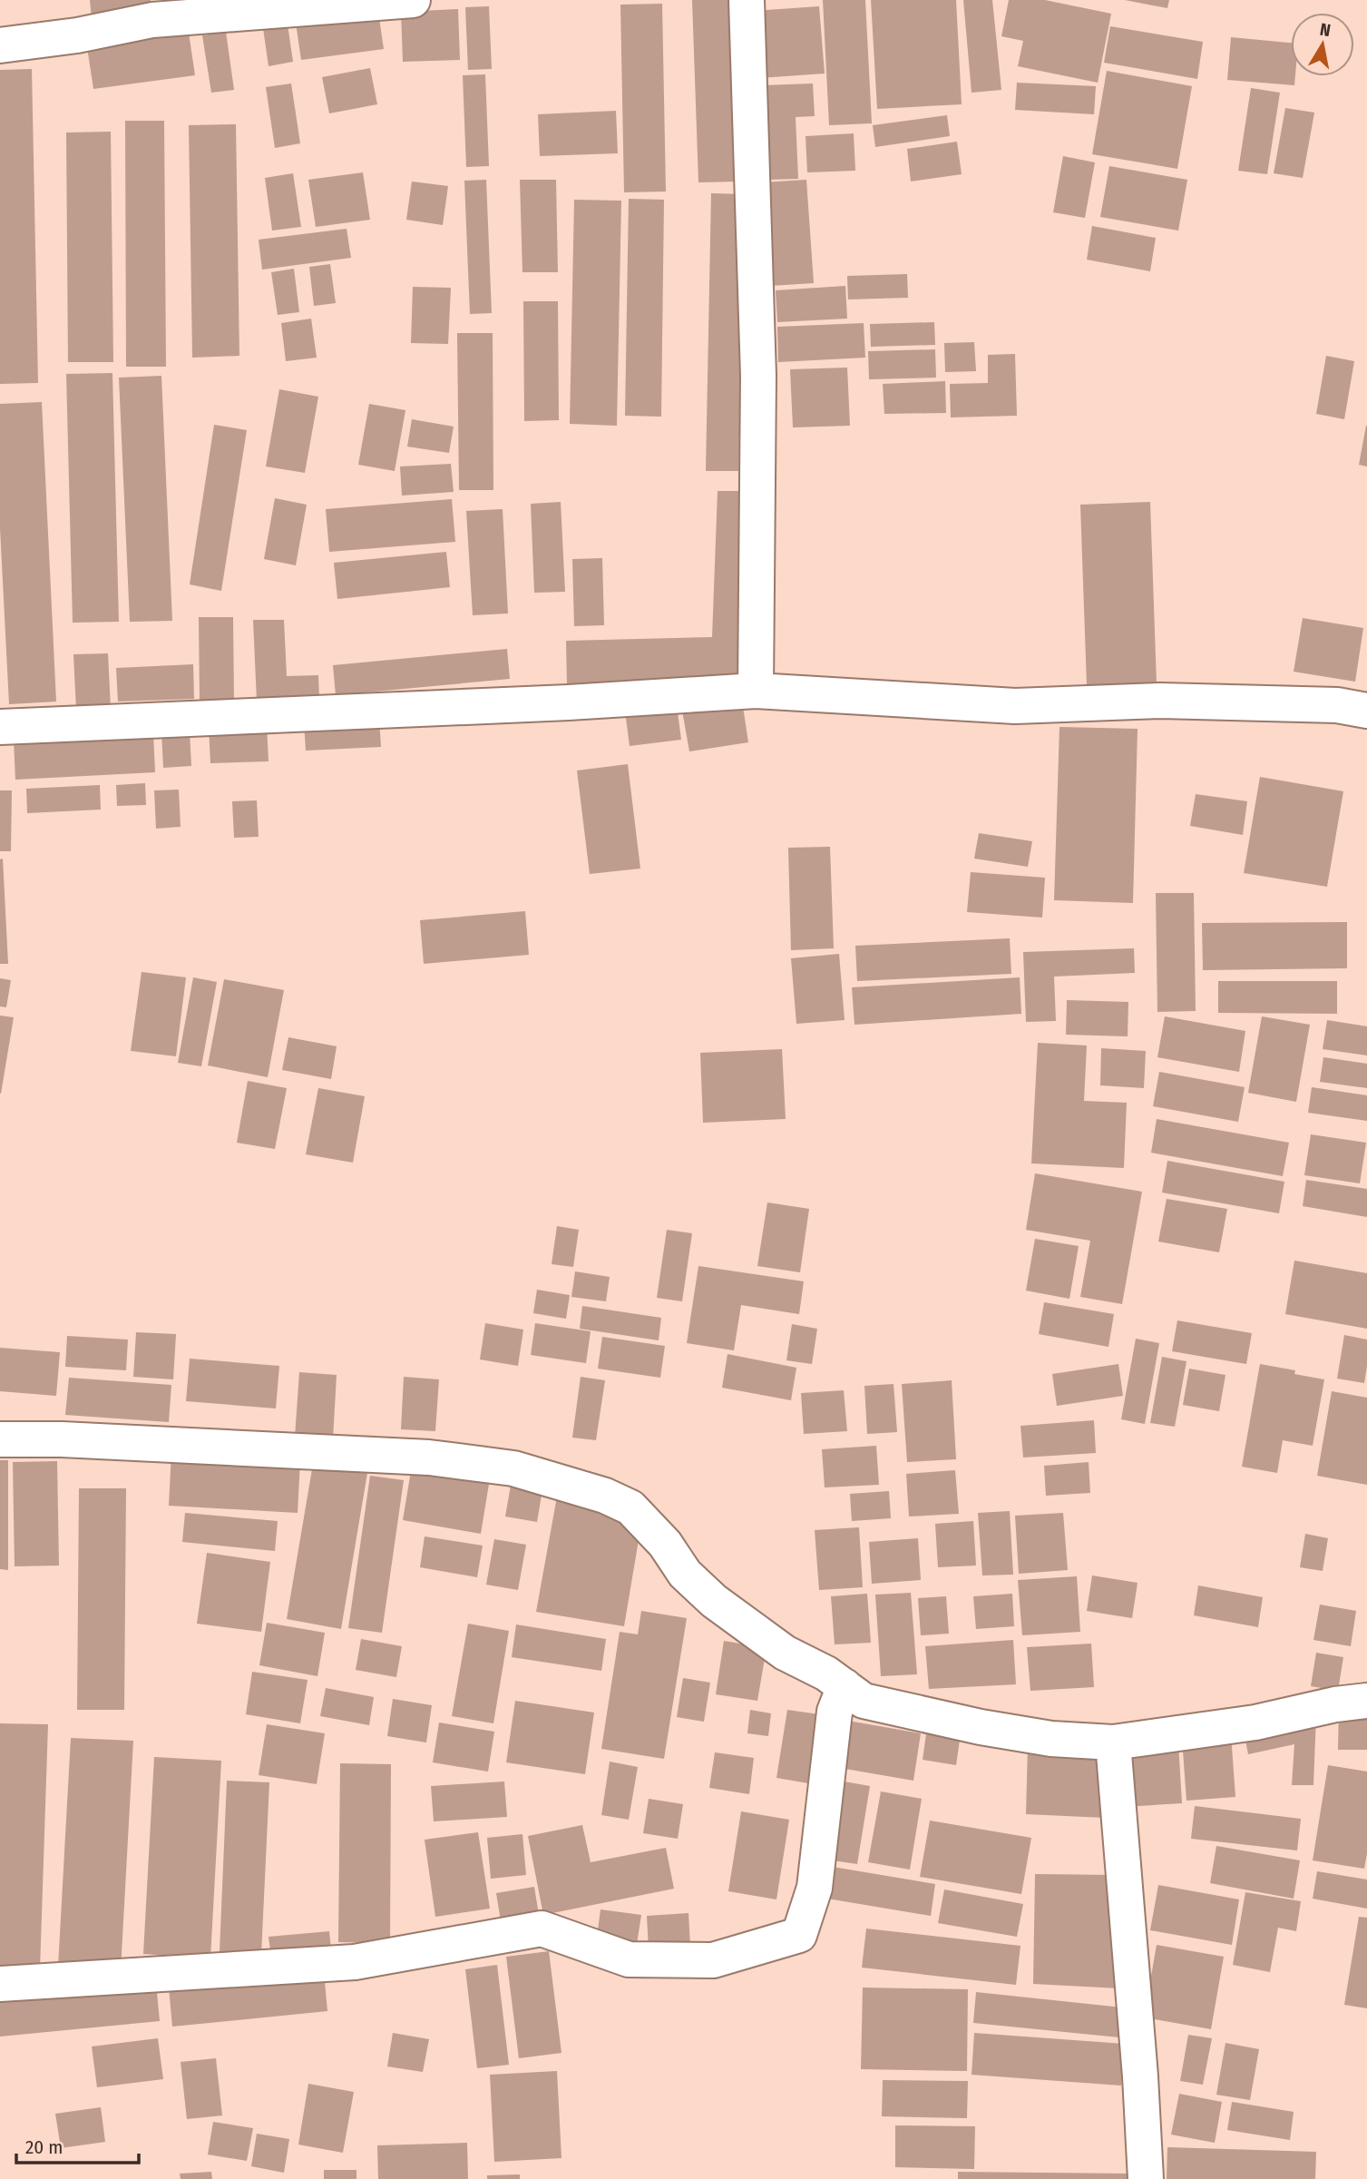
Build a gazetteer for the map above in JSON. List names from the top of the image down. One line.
{"scale_bar":"20 m","north":"top"}
